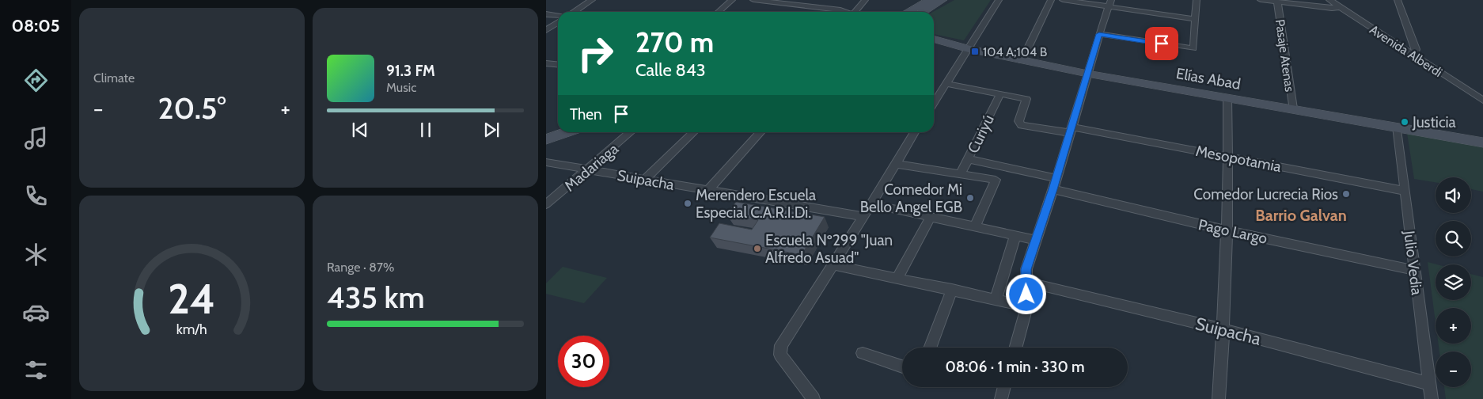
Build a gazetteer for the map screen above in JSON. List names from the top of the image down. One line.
{"streets":{"street":["Avenida Alberdi","Pasaje Atenas","Elías Abad","Curiyú","Mesopotamia","Madariaga","Suipacha","Pago Largo","Julio Vedia"]},"crossings":[["Pasaje Atenas","Elías Abad"],["Elías Abad","Julio Vedia"],["Curiyú","Mesopotamia"],["Mesopotamia","Julio Vedia"],["Madariaga","Suipacha"],["Suipacha","Julio Vedia"],["Pago Largo","Julio Vedia"]],"districts":["Barrio Galvan"],"places":{"transit":["104 A;104 B"],"other":["Justicia","Comedor Lucrecia Rios","Comedor Mi Bello Angel EGB","Merendero Escuela Especial C.A.R.I.Di.","Escuela Nº299 \"Juan Alfredo Asuad\""]},"page":{"tabs":"08:05","tile":["Climate",["Range · 87%","435 km"]],"turn":["270 m","Calle 843"],"song":["91.3 FM","Music"],"heat":["−","20.5°","+"],"then":"Then","map_buttons":["+","−"],"limit":"30","trip":"08:06 · 1 min · 330 m","gauge":["24","km/h"]}}
